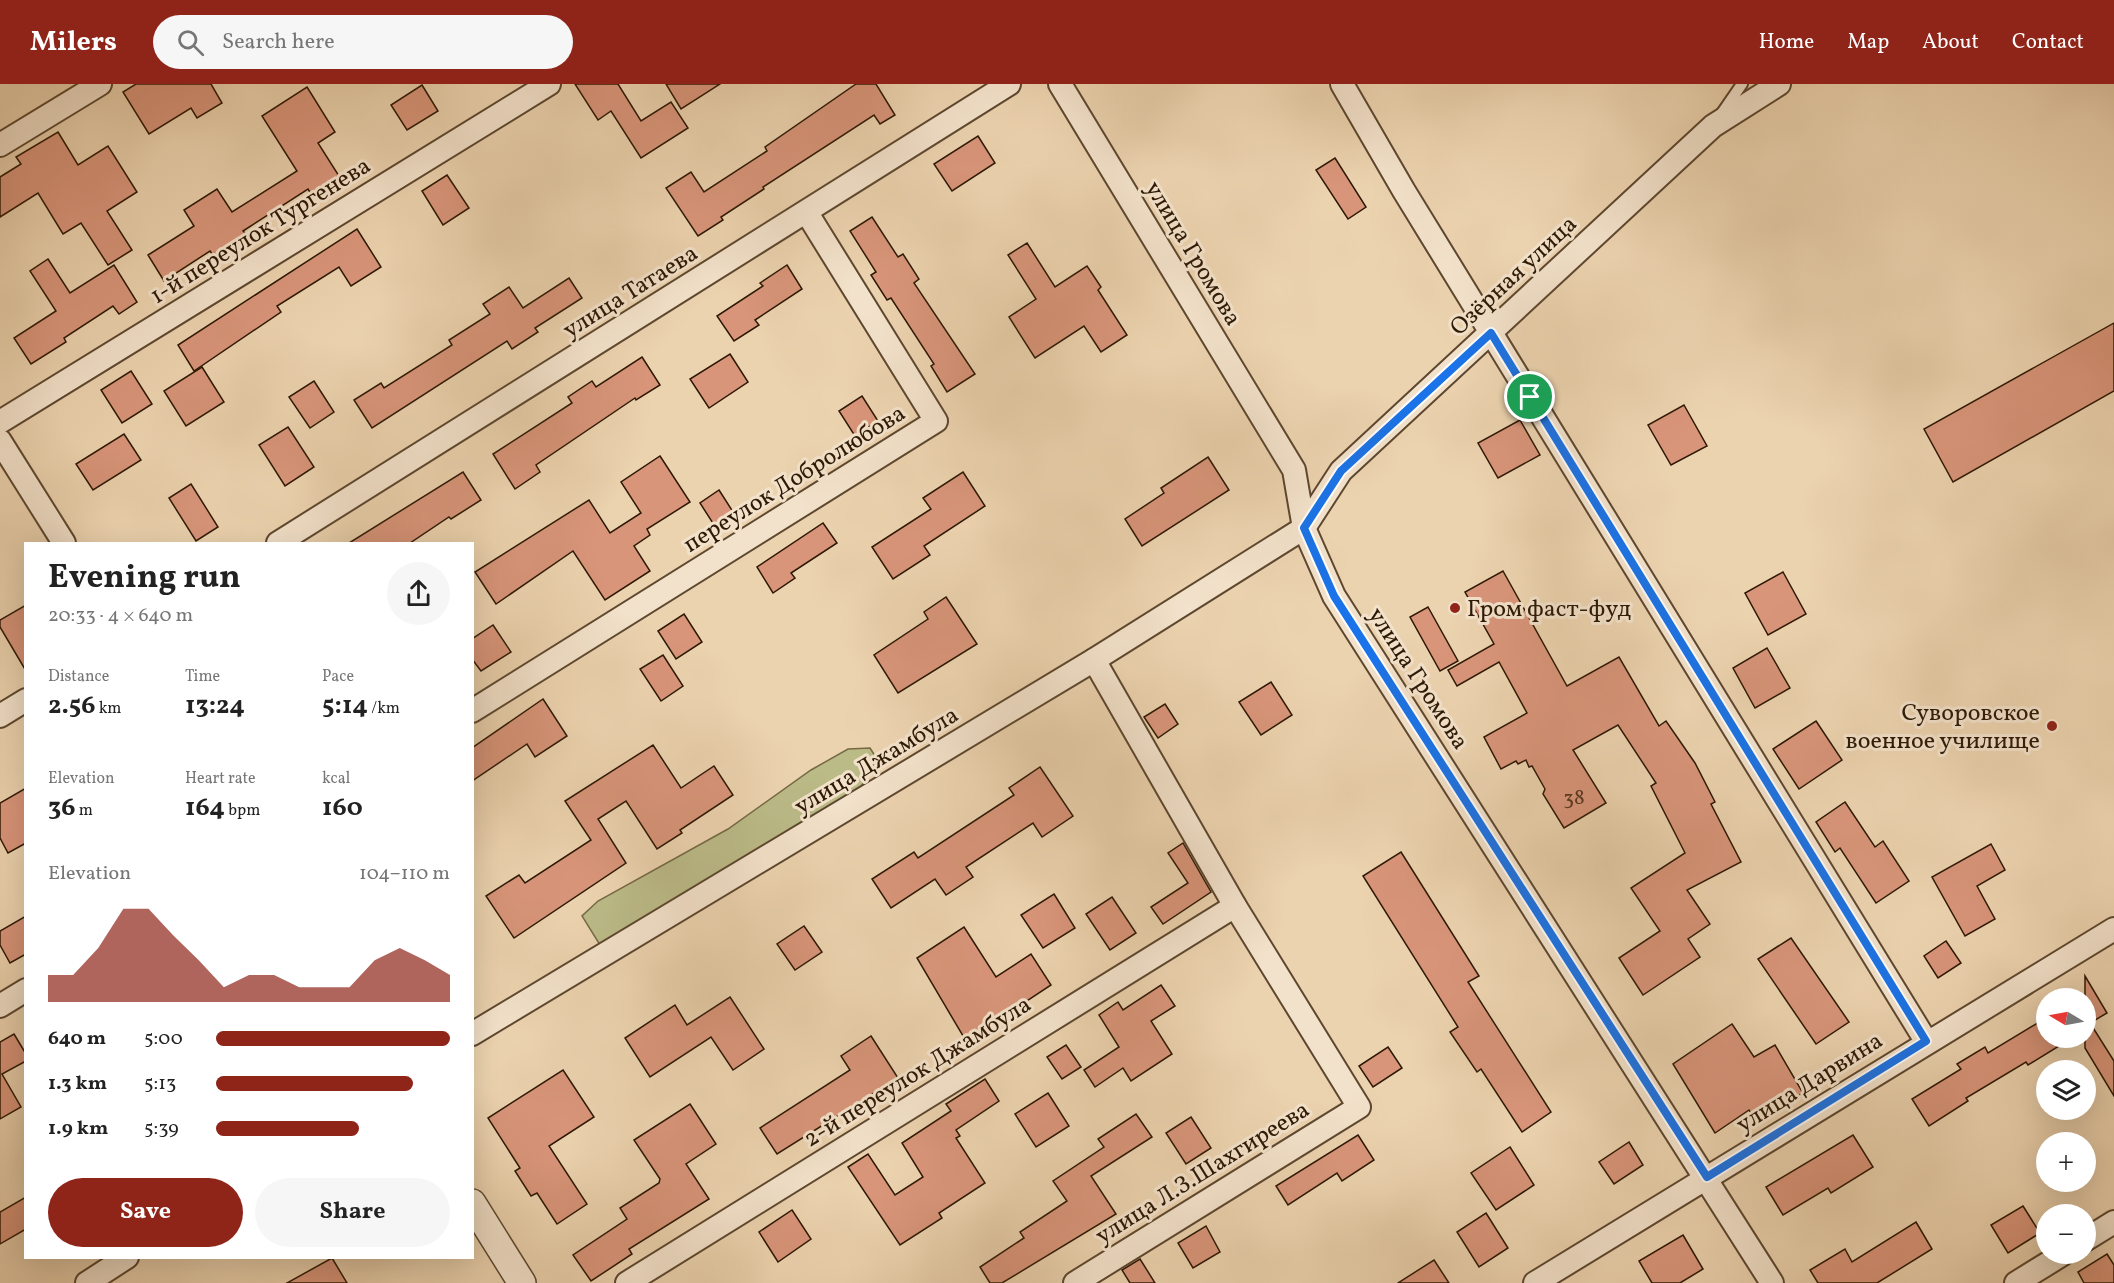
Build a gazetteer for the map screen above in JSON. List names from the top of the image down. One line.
{"streets":{"street":["1-й переулок Тургенева","улица Громова","Озёрная улица","улица Татаева","переулок Добролюбова","улица Джамбула","2-й переулок Джамбула","улица Дарвина","улица Л.З.Шахгиреева"]},"crossings":[["улица Громова","Озёрная улица"],["улица Громова","улица Джамбула"],["улица Громова","улица Дарвина"],["Озёрная улица","улица Джамбула"],["улица Татаева","переулок Добролюбова"],["2-й переулок Джамбула","улица Л.З.Шахгиреева"]],"places":["Гром фаст-фуд","Суворовское военное училище"],"house_numbers":["38"],"north":"left","page":{"header":"Milers","search":"Search here","nav":["Home","Map","About","Contact"],"heading":["Evening run","20:33 · 4 × 640 m"],"stats":[["Distance","2.56 km"],["Time","13:24"],["Pace","5:14 /km"],["Elevation","36 m"],["Heart rate","164 bpm"],["kcal","160"]],"chart":["Elevation","104–110 m"],"map_buttons":["+","−"],"list":[{"name":"640 m","note":"5:00"},{"name":"1.3 km","note":"5:13"},{"name":"1.9 km","note":"5:39"}],"buttons":["Save","Share"]}}
